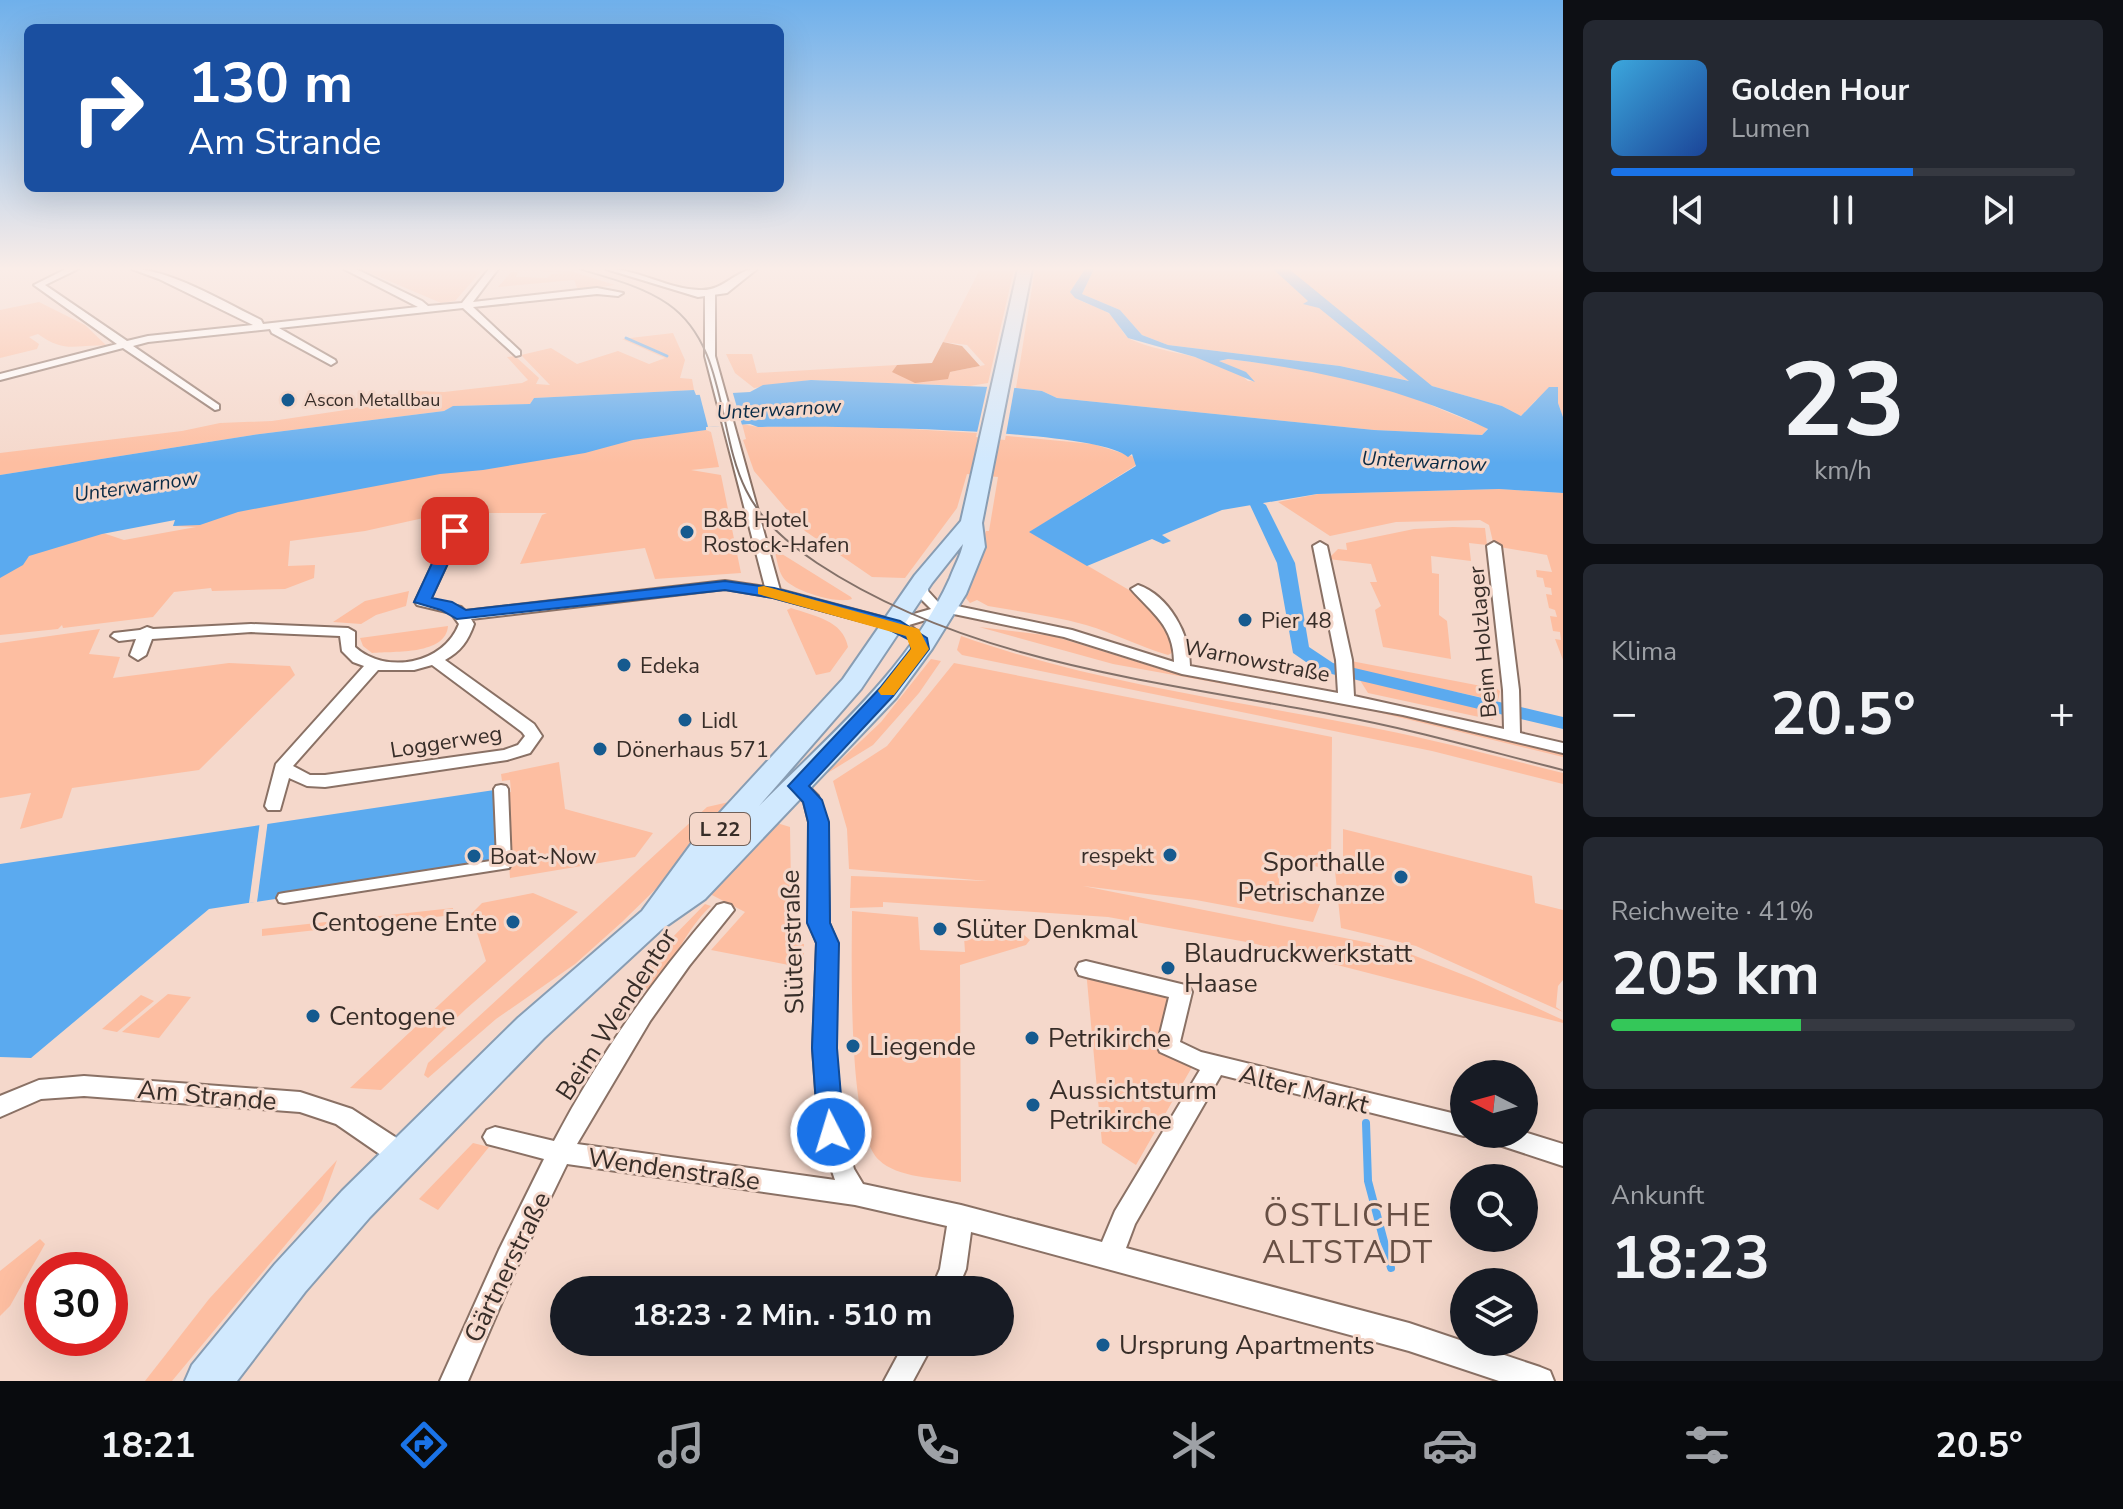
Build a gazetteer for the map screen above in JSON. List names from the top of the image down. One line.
{"streets":{"main road":["L 22"],"street":["Beim Holzlager","Warnowstraße","Loggerweg","Slüterstraße","Beim Wendentor","Alter Markt","Am Strande","Wendenstraße","Gärtnerstraße"]},"crossings":[["Beim Holzlager","Warnowstraße"],["Warnowstraße","L 22"],["L 22","Slüterstraße"],["L 22","Am Strande"],["Slüterstraße","Wendenstraße"],["Beim Wendentor","Wendenstraße"],["Beim Wendentor","Gärtnerstraße"],["Wendenstraße","Gärtnerstraße"]],"districts":["ÖSTLICHE ALTSTADT"],"water":["Unterwarnow"],"places":["Ascon Metallbau","B&B Hotel Rostock-Hafen","Pier 48","Edeka","Lidl","Dönerhaus 571","respekt","Boat~Now","Sporthalle Petrischanze","Centogene Ente","Slüter Denkmal","Blaudruckwerkstatt Haase","Centogene","Petrikirche","Liegende","Aussichtsturm Petrikirche","Ursprung Apartments"],"north":"left","page":{"turn":["130 m","Am Strande"],"song":["Golden Hour","Lumen"],"tile":[["23","km/h"],"Klima",["Reichweite · 41%","205 km"],["Ankunft","18:23"]],"heat":["−","20.5°","+"],"limit":"30","trip":"18:23 · 2 Min. · 510 m","tabs":["18:21","20.5°"]}}
